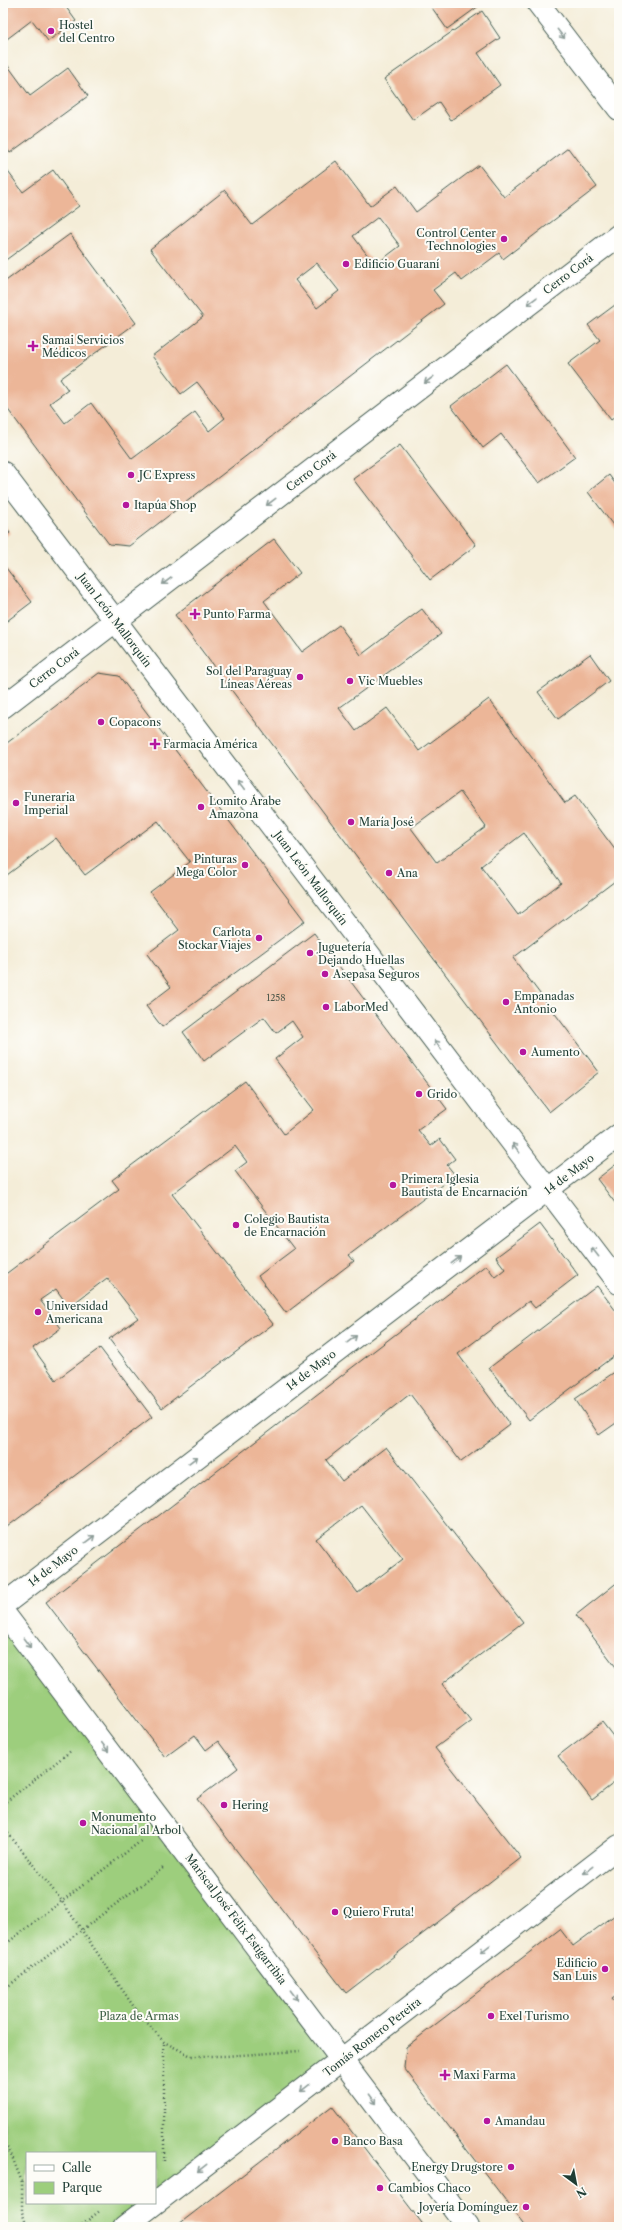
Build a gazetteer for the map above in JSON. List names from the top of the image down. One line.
{"streets":{"street":["Cerro Corá","Juan León Mallorquín","14 de Mayo","Mariscal José Félix Estigarribia","Tomás Romero Pereira"]},"crossings":[["Cerro Corá","Juan León Mallorquín"],["Juan León Mallorquín","14 de Mayo"],["Mariscal José Félix Estigarribia","Tomás Romero Pereira"]],"one_way":["Cerro Corá","Juan León Mallorquín","14 de Mayo","Mariscal José Félix Estigarribia","Tomás Romero Pereira"],"parks":["Plaza de Armas"],"places":{"other":["Hostel del Centro","Control Center Technologies","Edificio Guaraní","JC Express","Itapúa Shop","Sol del Paraguay Líneas Aéreas","Vic Muebles","Copacons","Funeraria Imperial","Lomito Árabe Amazona","María José","Pinturas Mega Color","Ana","Carlota Stockar Viajes","Juguetería Dejando Huellas","Asepasa Seguros","Empanadas Antonio","LaborMed","Aumento","Grido","Primera Iglesia Bautista de Encarnación","Colegio Bautista de Encarnación","Universidad Americana","Hering","Monumento Nacional al Arbol","Quiero Fruta!","Edificio San Luis","Exel Turismo","Amandau","Banco Basa","Energy Drugstore","Cambios Chaco","Joyería Domínguez"],"health":["Samai Servicios Médicos","Punto Farma","Farmacia América","Maxi Farma"]},"house_numbers":["1258"],"legend":["Calle","Parque"],"north":"bottom right"}
